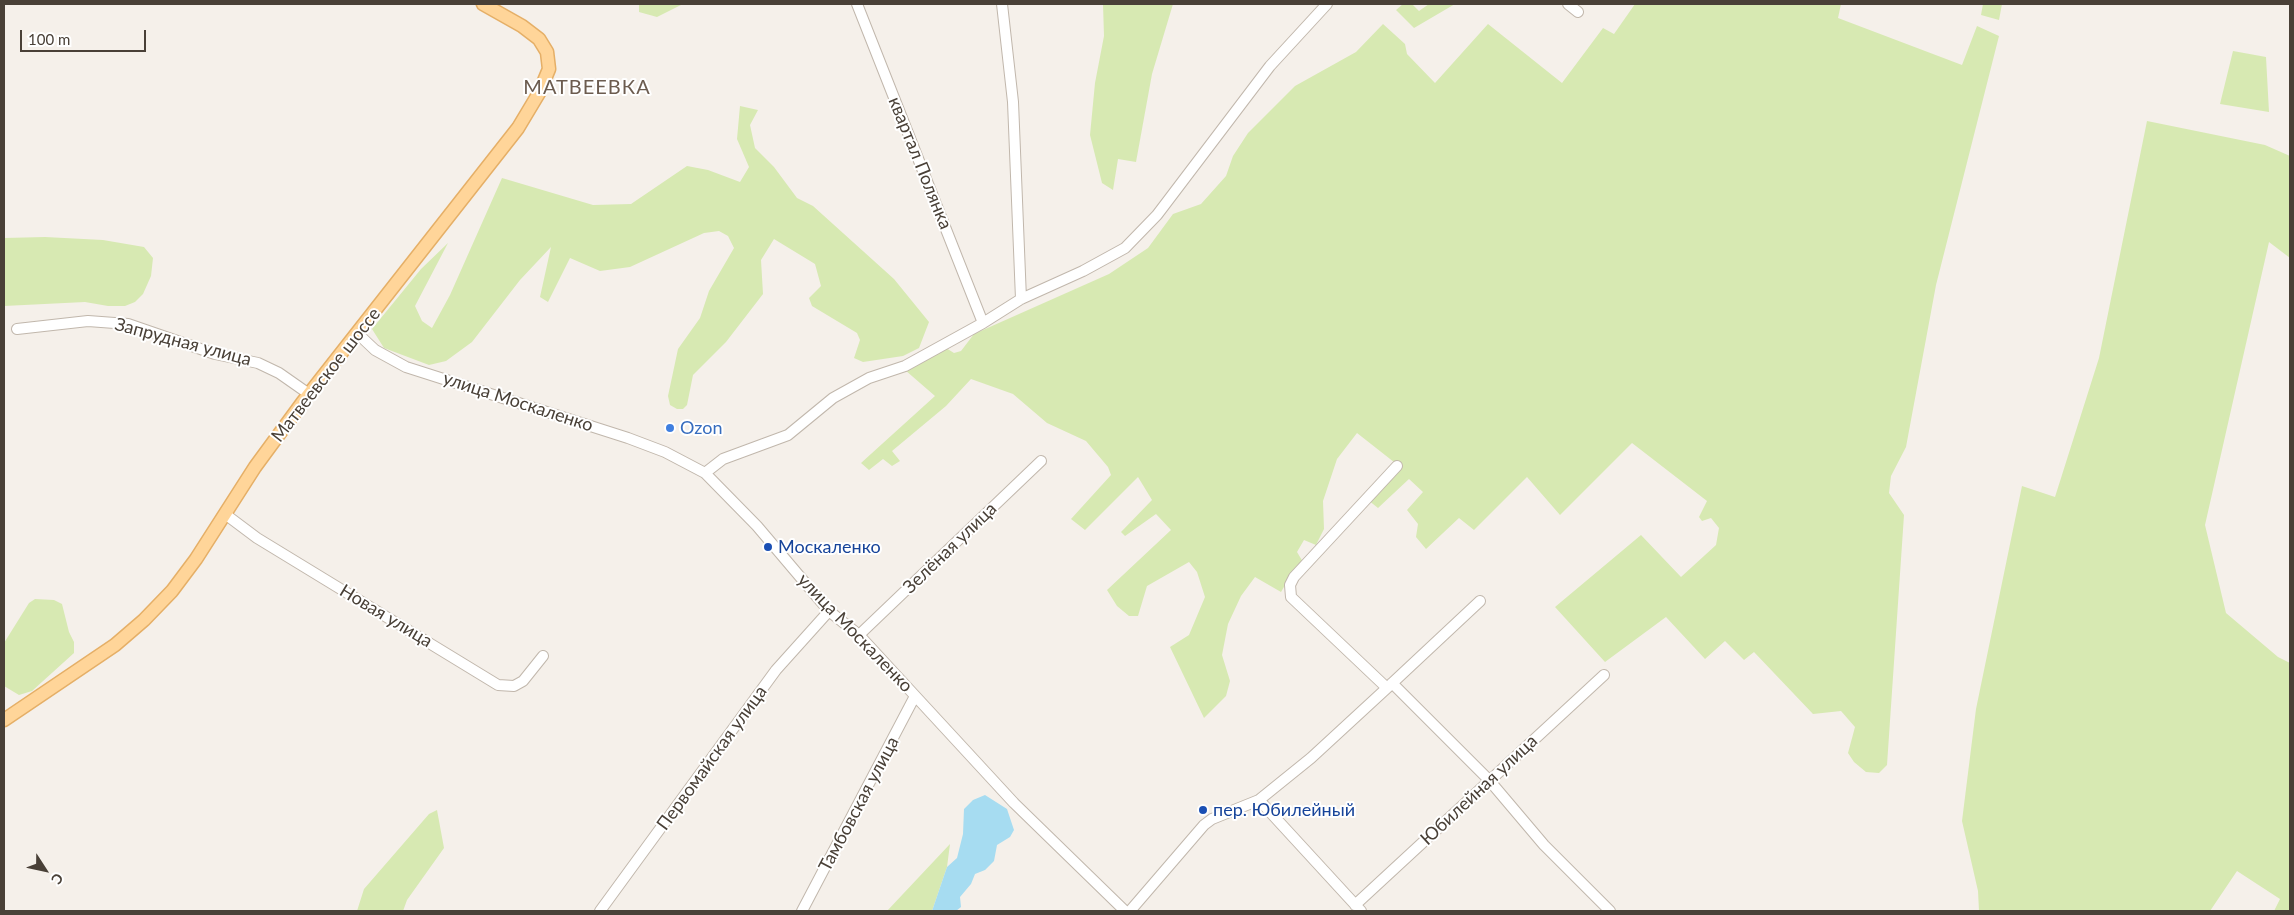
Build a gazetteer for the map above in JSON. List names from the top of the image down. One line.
{"streets":{"main road":["Матвеевское шоссе"],"street":["квартал Полянка","Запрудная улица","улица Москаленко","Зелёная улица","Новая улица","Первомайская улица","Юбилейная улица","Тамбовская улица"]},"crossings":[["Запрудная улица","Матвеевское шоссе"],["Матвеевское шоссе","улица Москаленко"],["Матвеевское шоссе","Новая улица"],["улица Москаленко","Зелёная улица"],["улица Москаленко","Первомайская улица"],["улица Москаленко","Тамбовская улица"]],"districts":["МАТВЕЕВКА"],"places":["Ozon","Москаленко","пер. Юбилейный"],"scale_bar":"100 m","north":"bottom right"}
